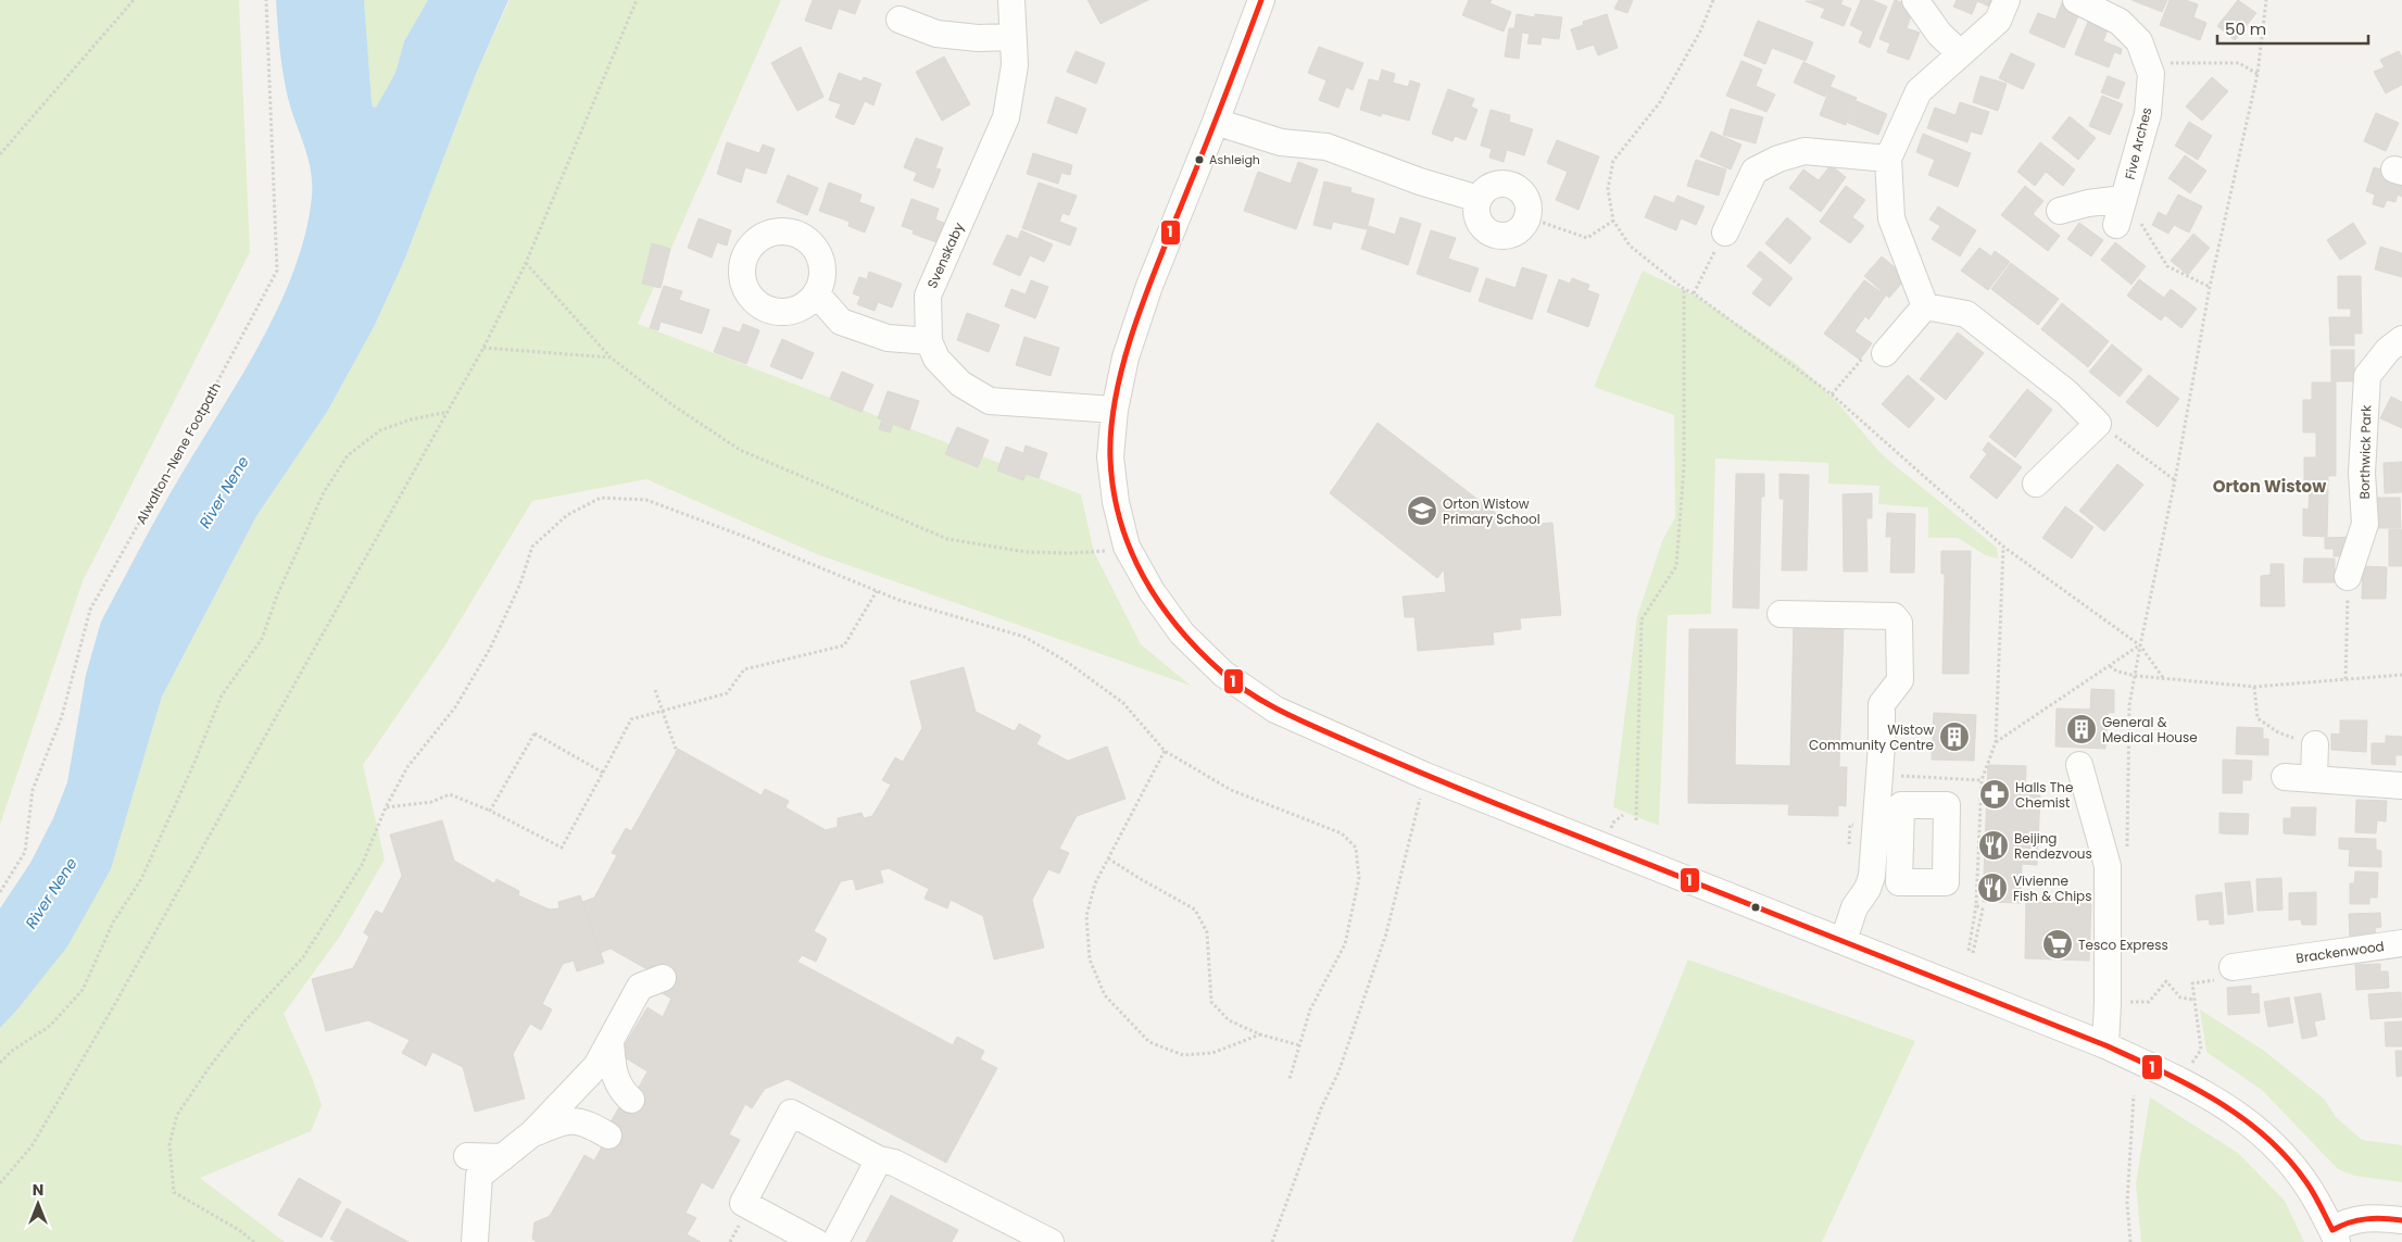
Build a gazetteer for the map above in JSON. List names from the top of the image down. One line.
{"streets":{"street":["Five Arches","Svenskaby","Borthwick Park","Brackenwood"],"path":["Alwalton-Nene Footpath"]},"districts":["Orton Wistow"],"water":["River Nene"],"places":{"other":["Ashleigh"],"school or university":["Orton Wistow Primary School"],"building":["General & Medical House","Wistow Community Centre"],"pharmacy":["Halls The Chemist"],"restaurant":["Beijing Rendezvous","Vivienne Fish & Chips"],"supermarket":["Tesco Express"]},"lines":["transit line 1"],"scale_bar":"50 m","north":"top"}
